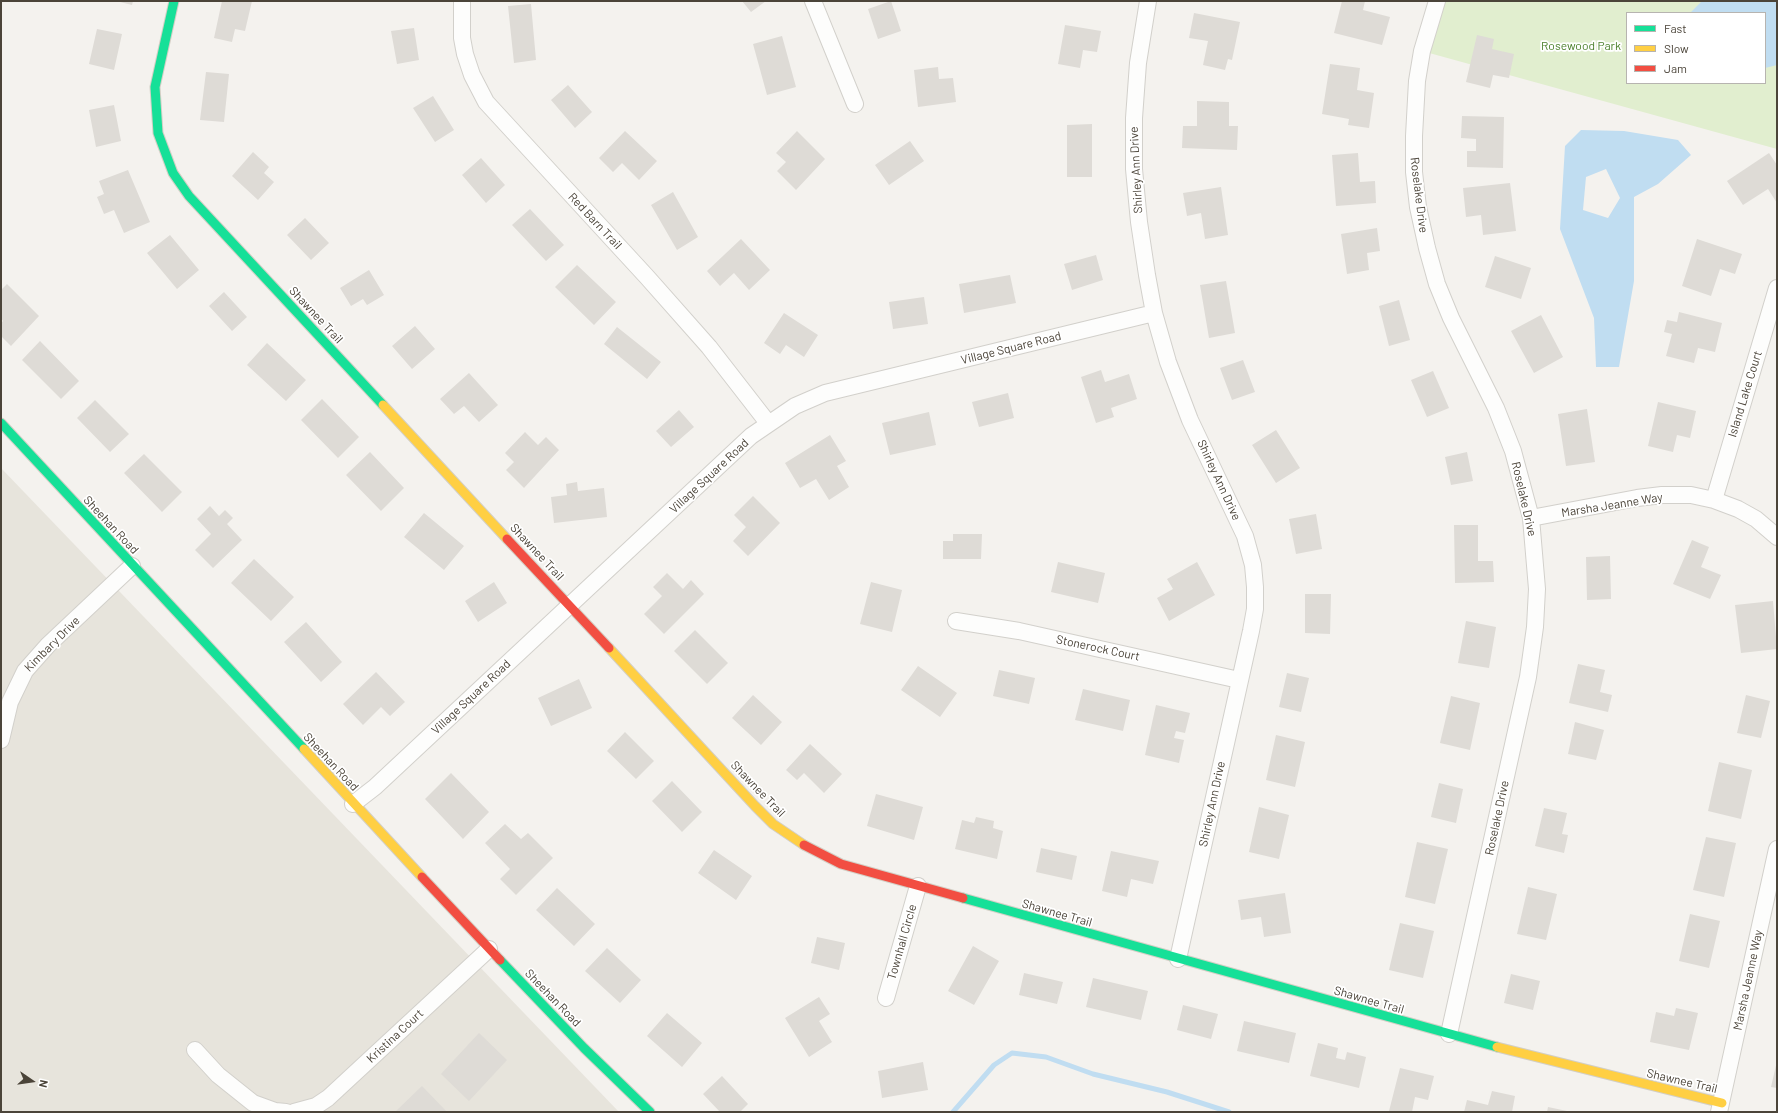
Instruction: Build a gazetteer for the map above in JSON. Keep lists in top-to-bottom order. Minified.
{"streets":{"street":["Shirley Ann Drive","Roselake Drive","Red Barn Trail","Shawnee Trail","Village Square Road","Island Lake Court","Marsha Jeanne Way","Sheehan Road","Kimbary Drive","Stonerock Court","Townhall Circle","Kristina Court"]},"crossings":[["Shirley Ann Drive","Shawnee Trail"],["Shirley Ann Drive","Village Square Road"],["Shirley Ann Drive","Stonerock Court"],["Roselake Drive","Shawnee Trail"],["Roselake Drive","Marsha Jeanne Way"],["Red Barn Trail","Village Square Road"],["Shawnee Trail","Village Square Road"],["Shawnee Trail","Marsha Jeanne Way"],["Shawnee Trail","Townhall Circle"],["Village Square Road","Sheehan Road"],["Island Lake Court","Marsha Jeanne Way"],["Sheehan Road","Kimbary Drive"],["Sheehan Road","Kristina Court"]],"parks":["Rosewood Park"],"legend":["Fast","Slow","Jam"],"north":"right"}
